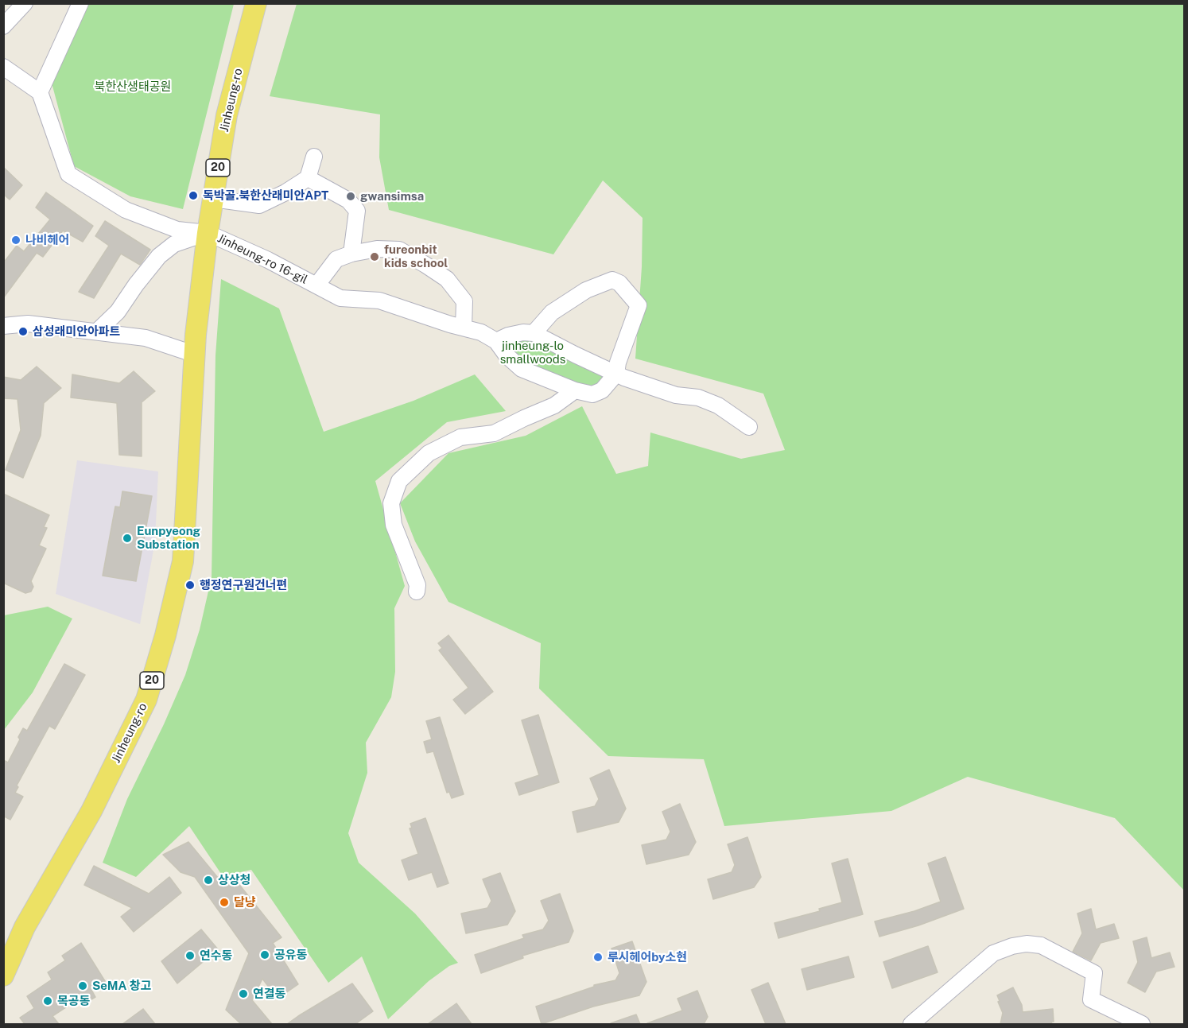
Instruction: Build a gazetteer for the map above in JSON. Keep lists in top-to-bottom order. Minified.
{"streets":{"main road":["Jinheung-ro","20"],"street":["Jinheung-ro 16-gil"]},"crossings":[["Jinheung-ro","Jinheung-ro 16-gil"]],"parks":["북한산생태공원","jinheung-lo smallwoods"],"places":["독박골.북한산래미안APT","gwansimsa","나비헤어","fureonbit kids school","삼성래미안아파트","Eunpyeong Substation","행정연구원건너편","상상청","달냥","공유동","연수동","루시헤어by소현","SeMA 창고","연결동","목공동"]}
